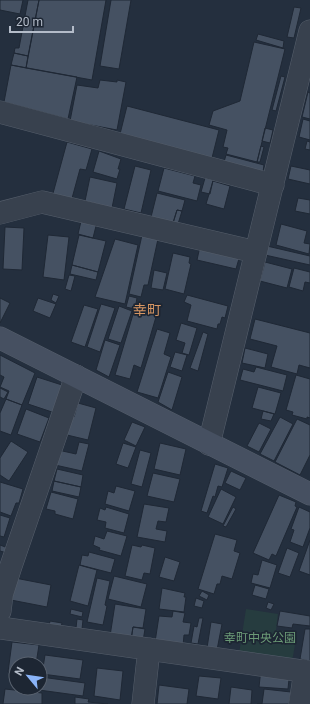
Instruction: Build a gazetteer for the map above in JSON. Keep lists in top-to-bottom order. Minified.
{"districts":["幸町"],"parks":["幸町中央公園"],"scale_bar":"20 m","north":"top left"}
